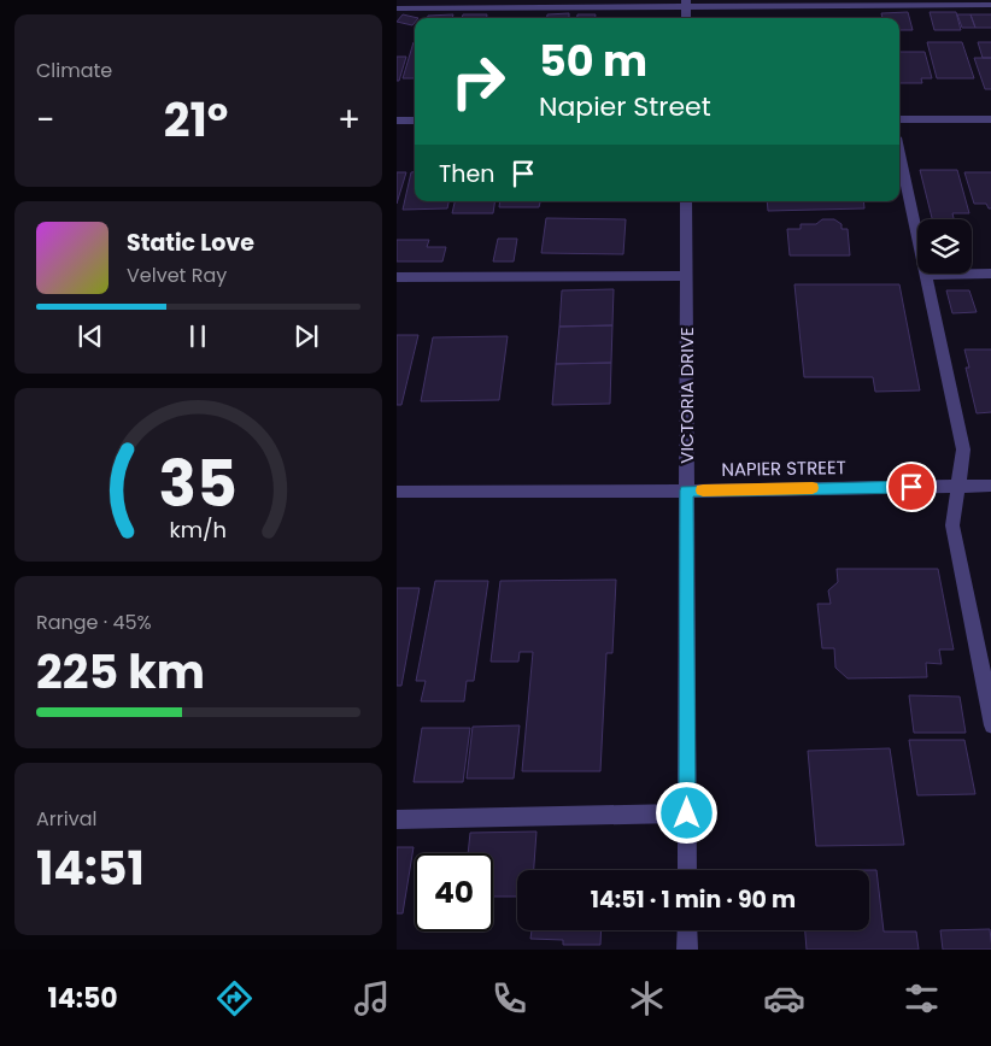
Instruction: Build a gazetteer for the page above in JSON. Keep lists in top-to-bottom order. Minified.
{"streets":{"street":["VICTORIA DRIVE","NAPIER STREET"]},"crossings":[["VICTORIA DRIVE","NAPIER STREET"]],"page":{"tile":["Climate",["Range · 45%","225 km"],["Arrival","14:51"]],"turn":["50 m","Napier Street"],"heat":["−","21°","+"],"then":"Then","song":["Static Love","Velvet Ray"],"limit":"40","trip":"14:51 · 1 min · 90 m","tabs":"14:50","gauge":["35","km/h"]}}
